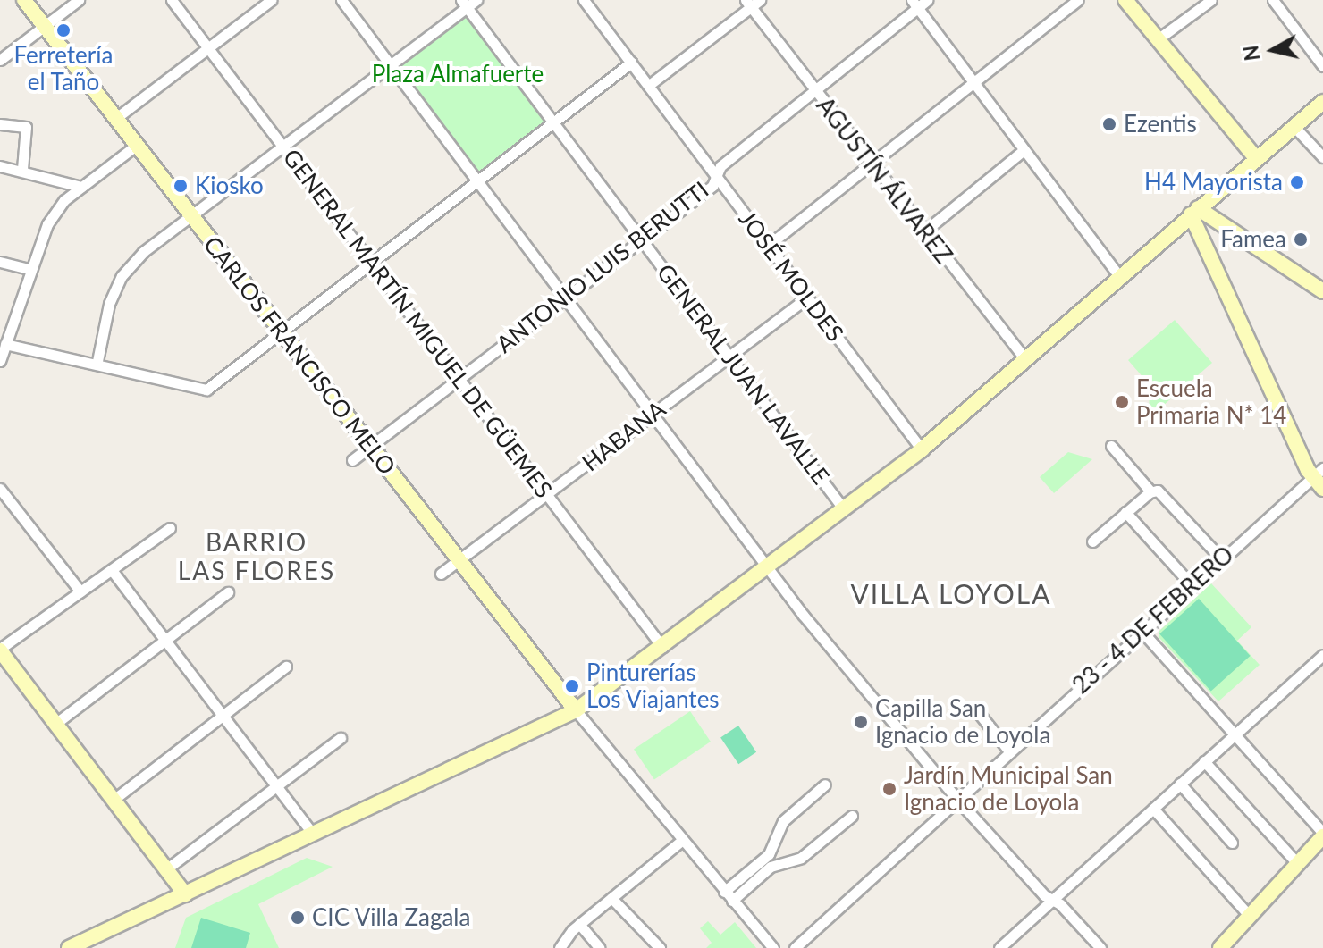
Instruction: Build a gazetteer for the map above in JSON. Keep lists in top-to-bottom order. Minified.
{"streets":{"street":["AGUSTÍN ÁLVAREZ","ANTONIO LUIS BERUTTI","JOSÉ MOLDES","GENERAL MARTÍN MIGUEL DE GÜEMES","CARLOS FRANCISCO MELO","GENERAL JUAN LAVALLE","HABANA","23 - 4 DE FEBRERO"]},"crossings":[["AGUSTÍN ÁLVAREZ","ANTONIO LUIS BERUTTI"],["ANTONIO LUIS BERUTTI","JOSÉ MOLDES"],["ANTONIO LUIS BERUTTI","GENERAL MARTÍN MIGUEL DE GÜEMES"],["ANTONIO LUIS BERUTTI","CARLOS FRANCISCO MELO"],["ANTONIO LUIS BERUTTI","GENERAL JUAN LAVALLE"],["JOSÉ MOLDES","HABANA"],["GENERAL MARTÍN MIGUEL DE GÜEMES","HABANA"],["CARLOS FRANCISCO MELO","HABANA"],["GENERAL JUAN LAVALLE","HABANA"]],"districts":["BARRIO LAS FLORES","VILLA LOYOLA"],"parks":["Plaza Almafuerte"],"places":["Ferretería el Taño","Ezentis","H4 Mayorista","Kiosko","Famea","Escuela Primaria N* 14","Pinturerías Los Viajantes","Capilla San Ignacio de Loyola","Jardín Municipal San Ignacio de Loyola","CIC Villa Zagala"],"north":"left"}
